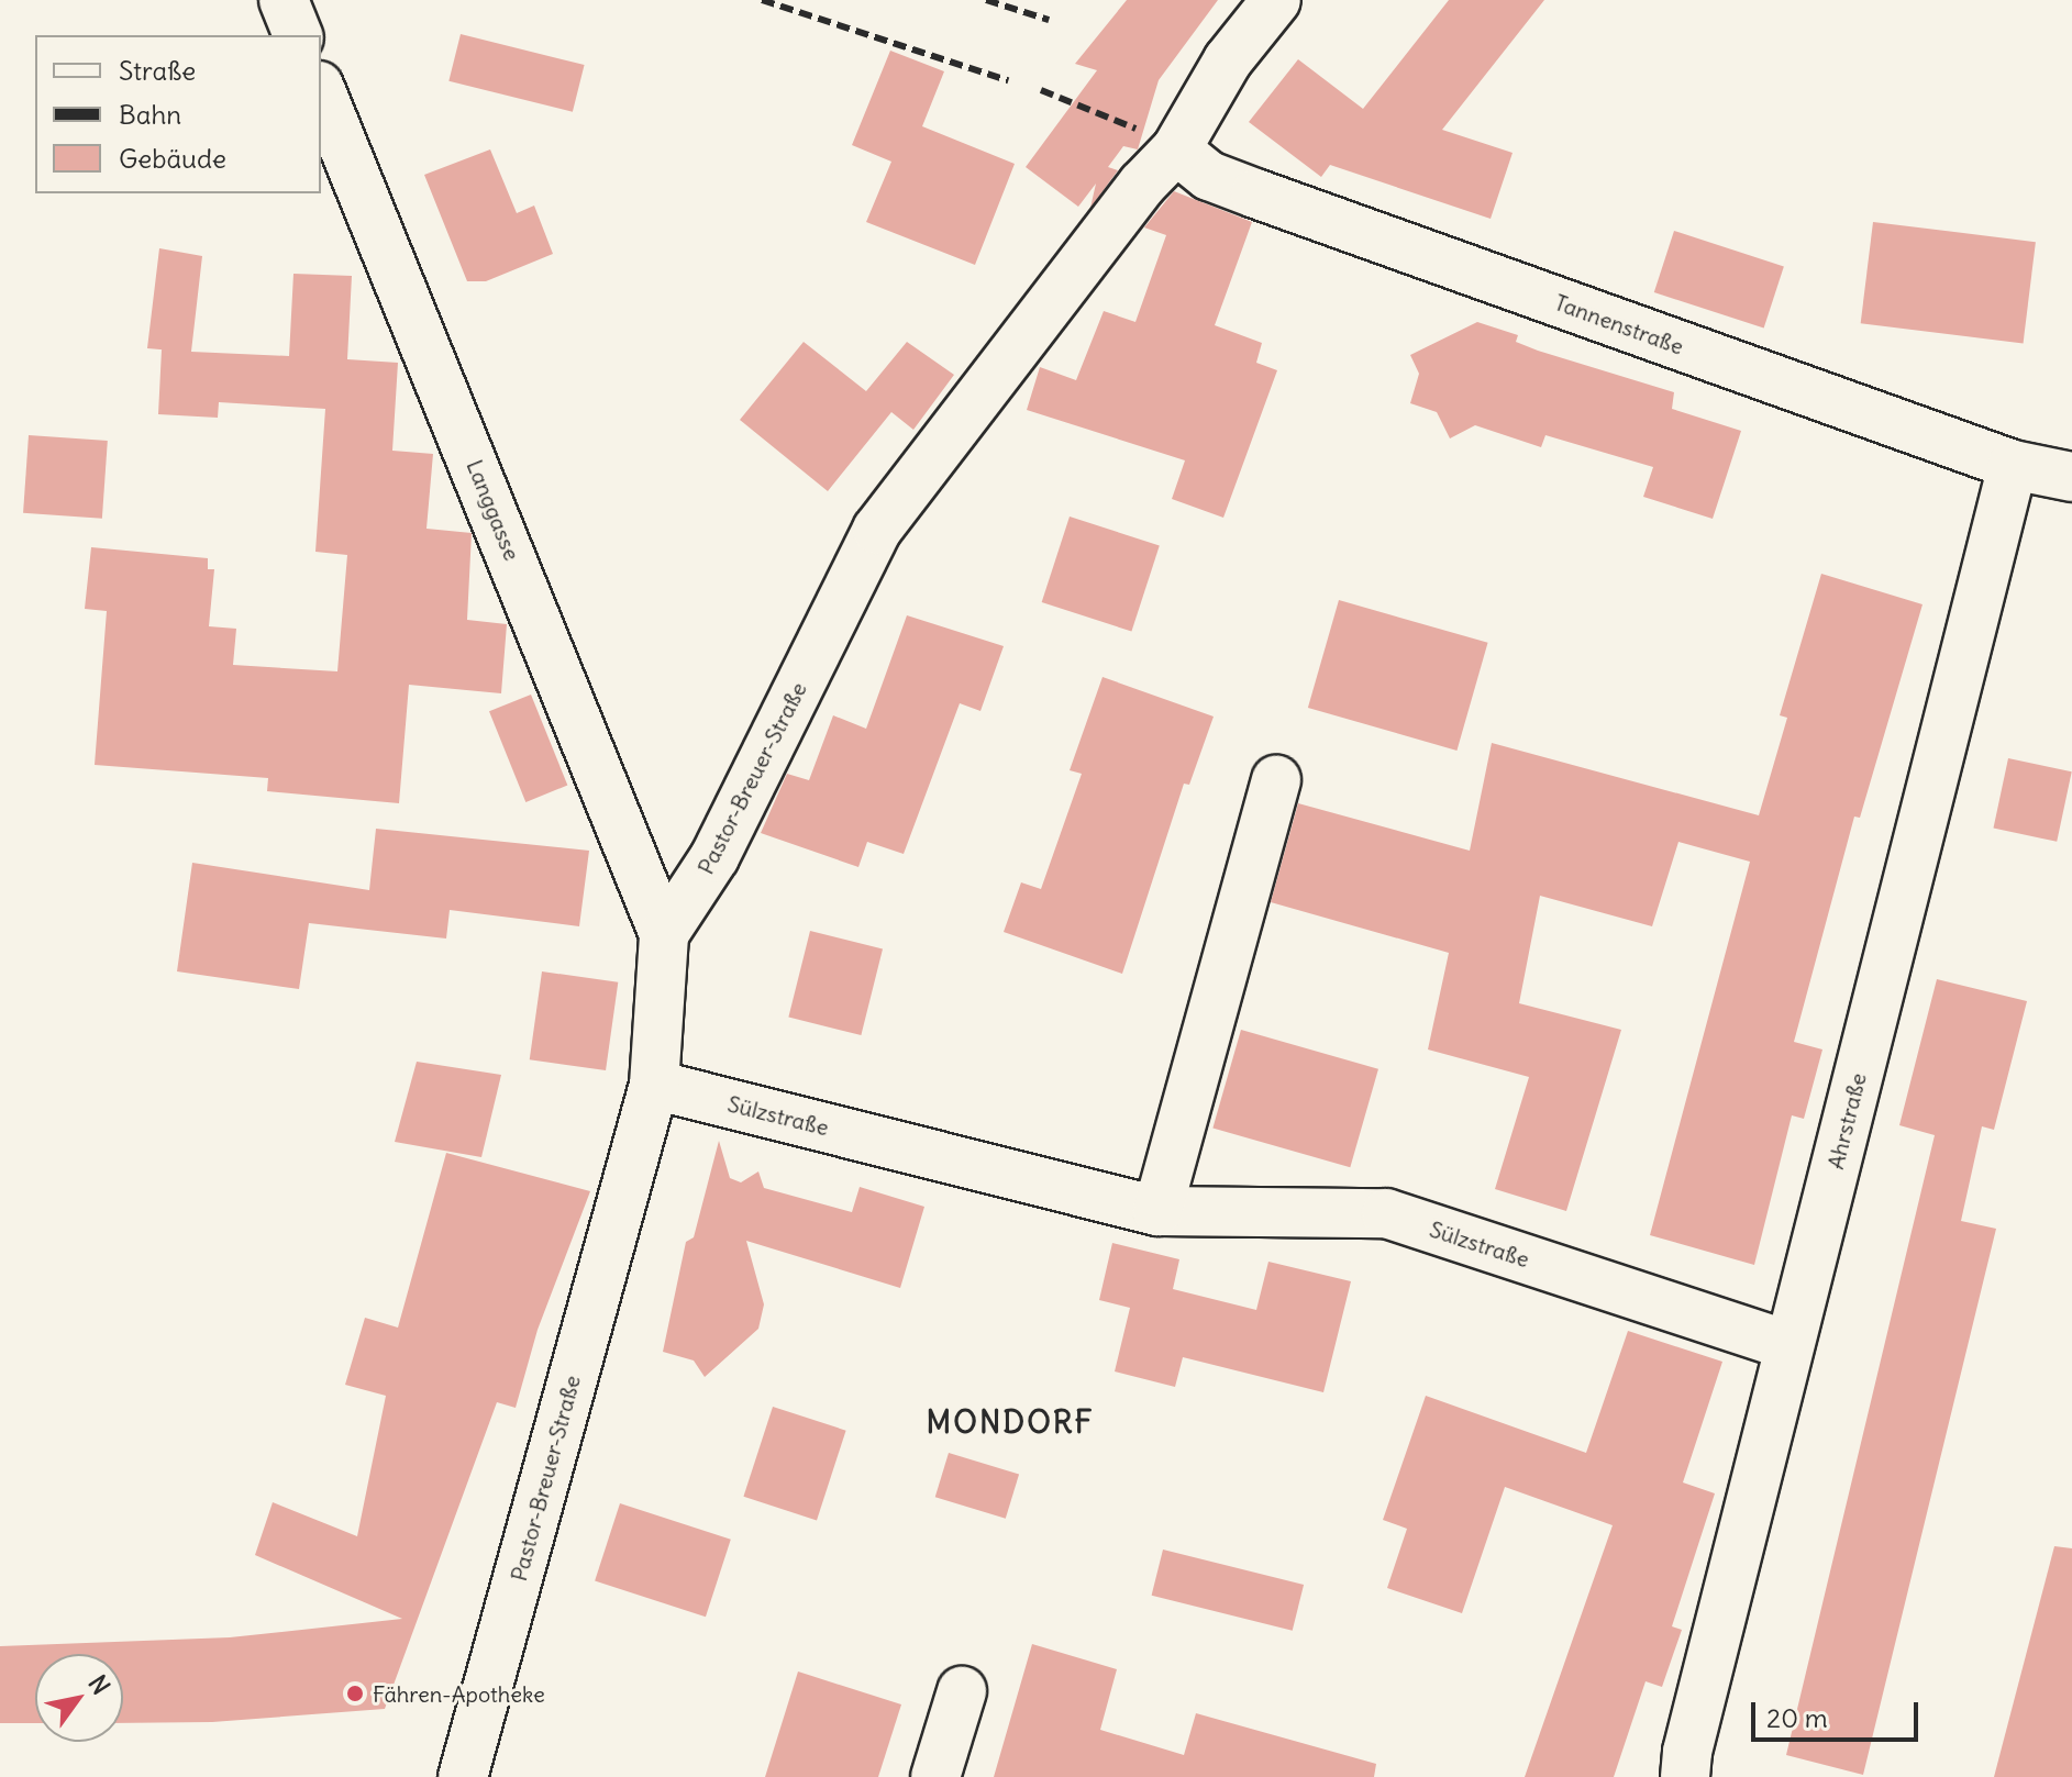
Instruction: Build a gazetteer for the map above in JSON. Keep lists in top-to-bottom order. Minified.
{"streets":{"street":["Tannenstraße","Langgasse","Pastor-Breuer-Straße","Sülzstraße","Ahrstraße"]},"crossings":[["Tannenstraße","Pastor-Breuer-Straße"],["Tannenstraße","Ahrstraße"],["Langgasse","Pastor-Breuer-Straße"],["Pastor-Breuer-Straße","Sülzstraße"],["Sülzstraße","Ahrstraße"]],"districts":["MONDORF"],"places":["Fähren-Apotheke"],"legend":["Straße","Bahn","Gebäude"],"scale_bar":"20 m","north":"top right"}
